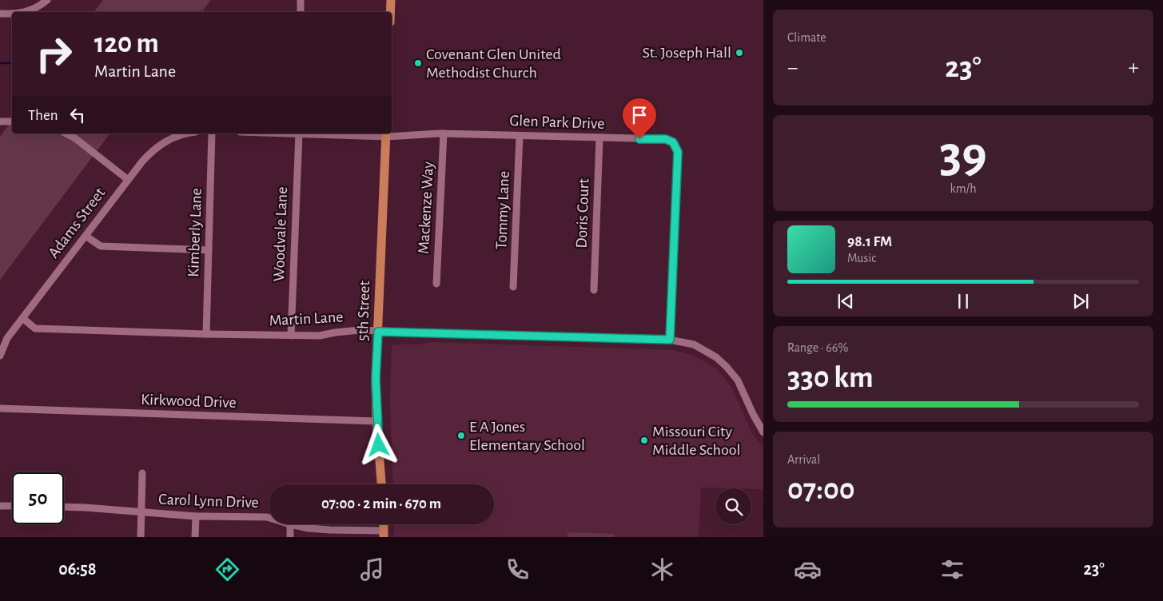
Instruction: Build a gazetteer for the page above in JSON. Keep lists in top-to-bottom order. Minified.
{"streets":{"main road":["5th Street"],"street":["Glen Park Drive","Mackenze Way","Tommy Lane","Doris Court","Adams Street","Kimberly Lane","Woodvale Lane","Martin Lane","Kirkwood Drive","Carol Lynn Drive"]},"crossings":[["Glen Park Drive","Mackenze Way"],["Glen Park Drive","Tommy Lane"],["Glen Park Drive","Doris Court"],["Glen Park Drive","5th Street"],["Glen Park Drive","Martin Lane"],["Adams Street","Martin Lane"],["Kimberly Lane","Martin Lane"],["Woodvale Lane","Martin Lane"],["5th Street","Martin Lane"],["5th Street","Kirkwood Drive"]],"places":["St. Joseph Hall","Covenant Glen United Methodist Church","E A Jones Elementary School","Missouri City Middle School"],"page":{"tile":["Climate",["39","km/h"],["Range · 66%","330 km"],["Arrival","07:00"]],"turn":["120 m","Martin Lane"],"heat":["−","23°","+"],"then":"Then","song":["98.1 FM","Music"],"limit":"50","trip":"07:00 · 2 min · 670 m","tabs":["06:58","23°"]}}
